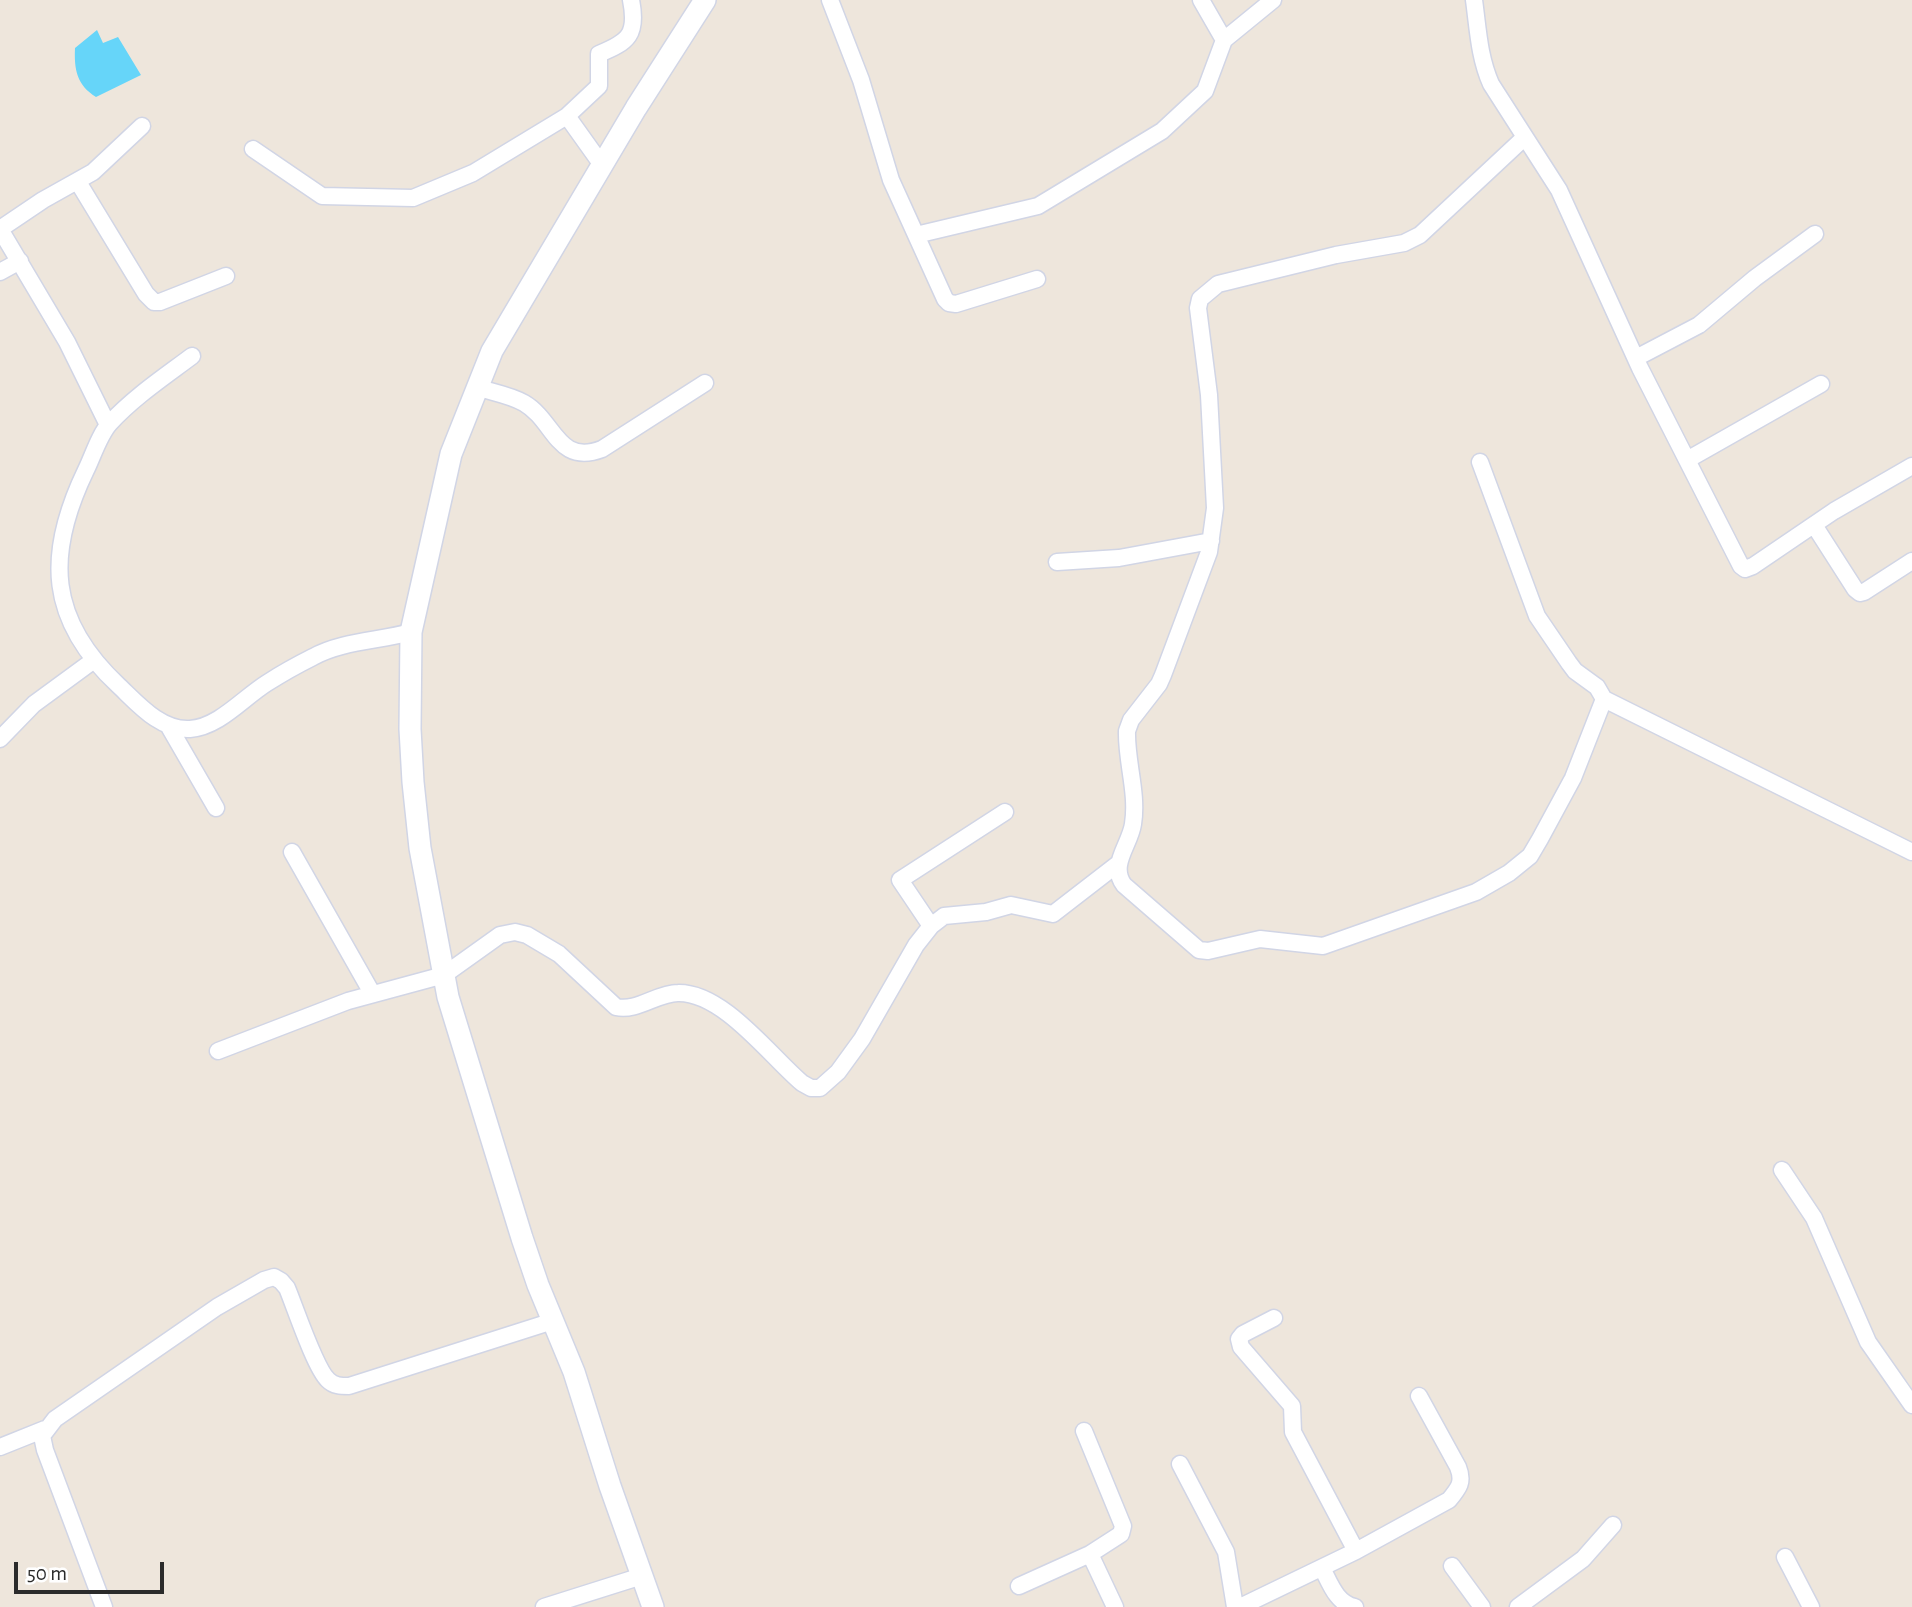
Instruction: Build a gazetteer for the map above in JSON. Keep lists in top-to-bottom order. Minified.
{"scale_bar":"50 m"}
